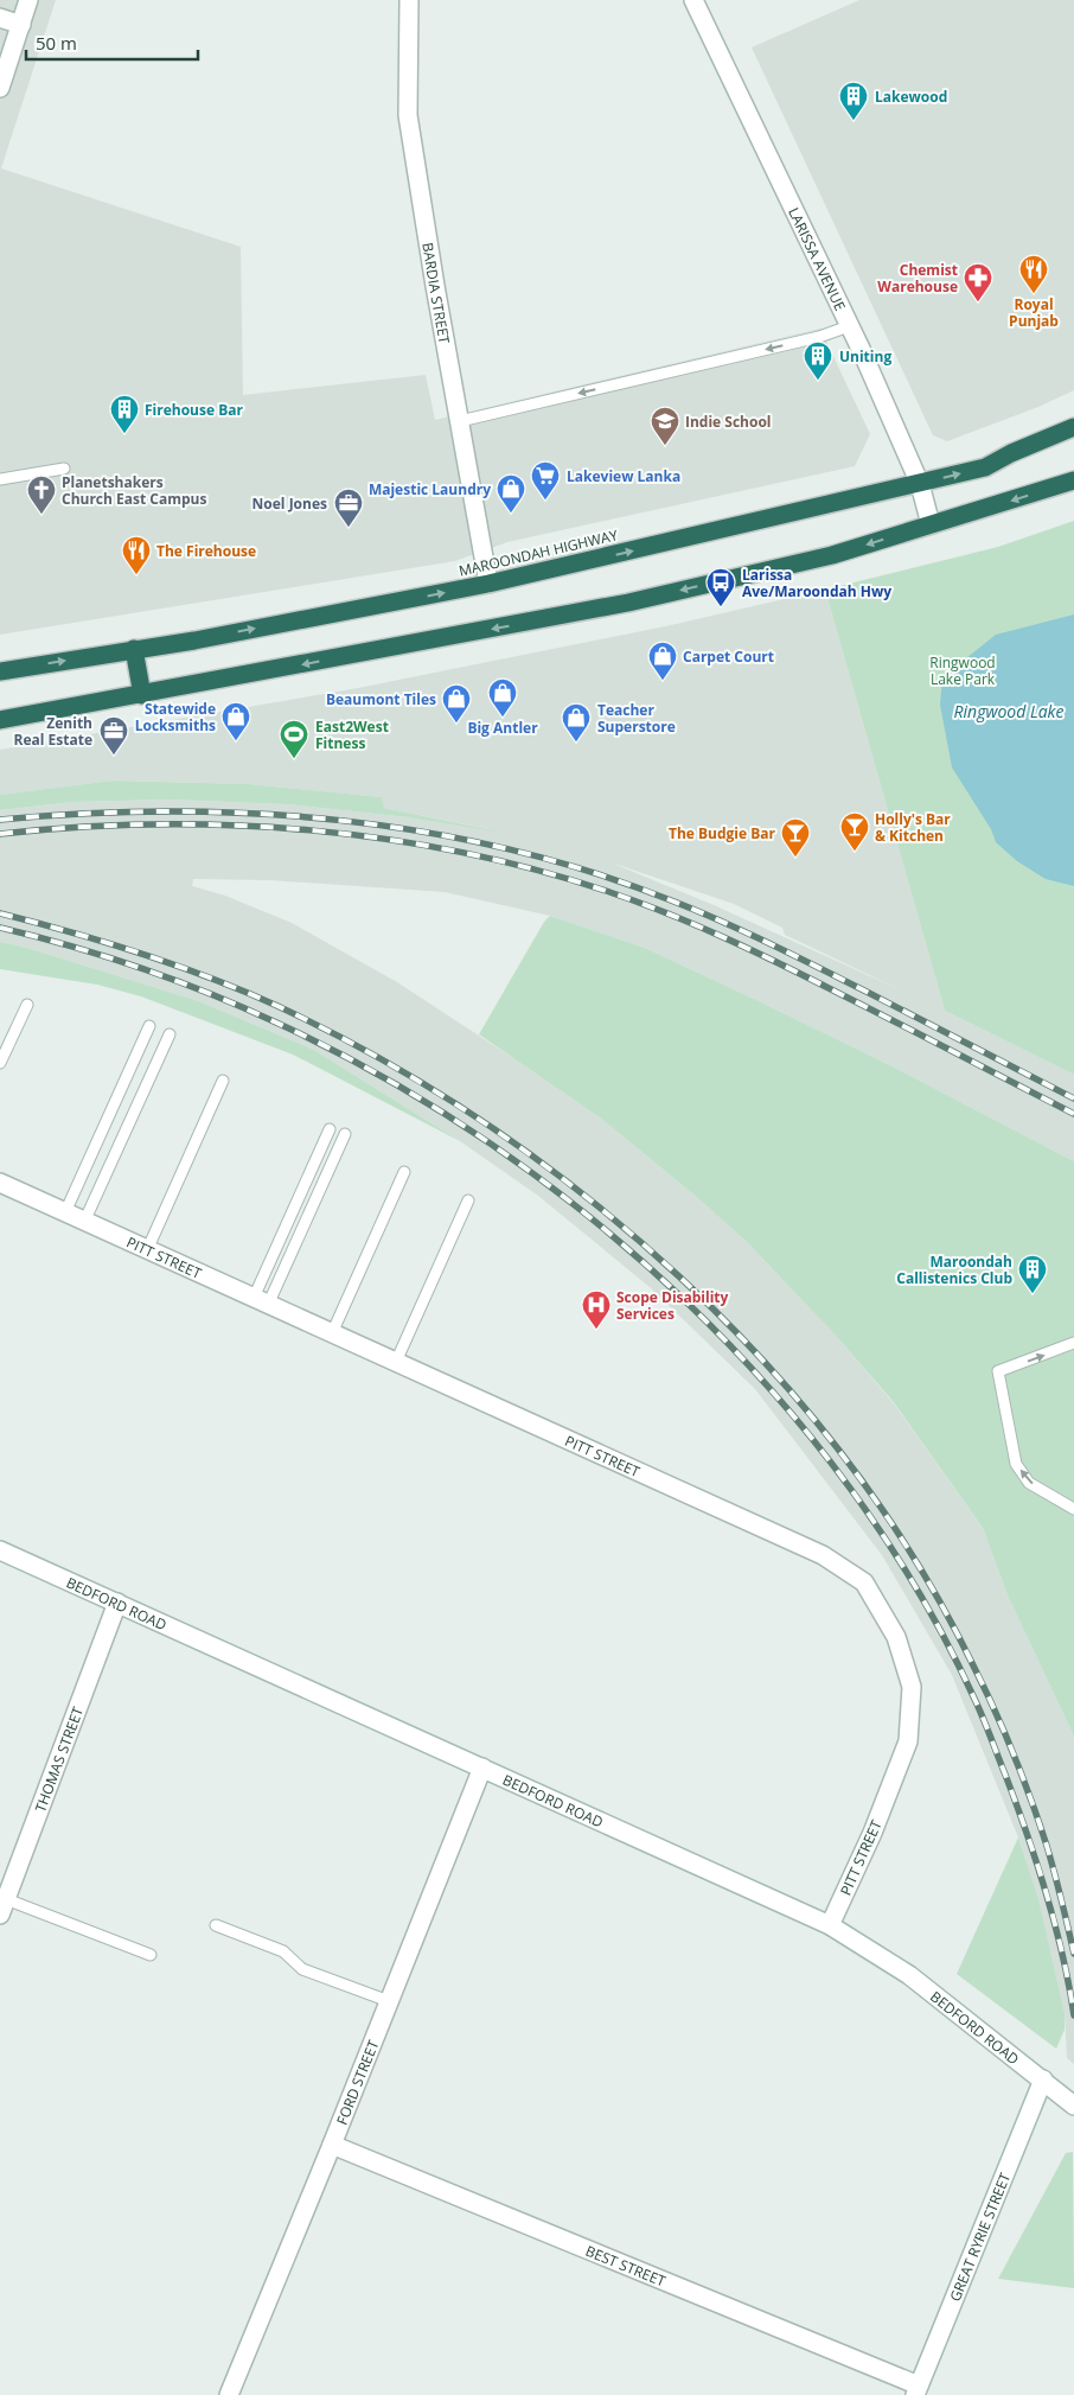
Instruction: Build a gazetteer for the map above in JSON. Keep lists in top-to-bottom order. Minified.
{"streets":{"highway":["MAROONDAH HIGHWAY"],"street":["LARISSA AVENUE","BARDIA STREET","PITT STREET","BEDFORD ROAD","THOMAS STREET","FORD STREET","GREAT RYRIE STREET","BEST STREET"]},"crossings":[["LARISSA AVENUE","MAROONDAH HIGHWAY"],["BARDIA STREET","MAROONDAH HIGHWAY"],["PITT STREET","BEDFORD ROAD"],["BEDFORD ROAD","THOMAS STREET"],["BEDFORD ROAD","FORD STREET"],["BEDFORD ROAD","GREAT RYRIE STREET"],["FORD STREET","BEST STREET"],["GREAT RYRIE STREET","BEST STREET"]],"water":["Ringwood Lake"],"parks":["Ringwood Lake Park"],"places":{"building":["Lakewood","Uniting","Firehouse Bar","Maroondah Callistenics Club"],"restaurant":["Royal Punjab","The Firehouse"],"pharmacy":["Chemist Warehouse"],"school or university":["Indie School"],"supermarket":["Lakeview Lanka"],"shop":["Majestic Laundry","Carpet Court","Big Antler","Beaumont Tiles","Statewide Locksmiths","Teacher Superstore"],"church":["Planetshakers Church East Campus"],"office":["Noel Jones","Zenith Real Estate"],"bus stop":["Larissa Ave/Maroondah Hwy"],"sports":["East2West Fitness"],"bar":["Holly's Bar & Kitchen","The Budgie Bar"],"hospital":["Scope Disability Services"]},"scale_bar":"50 m"}
